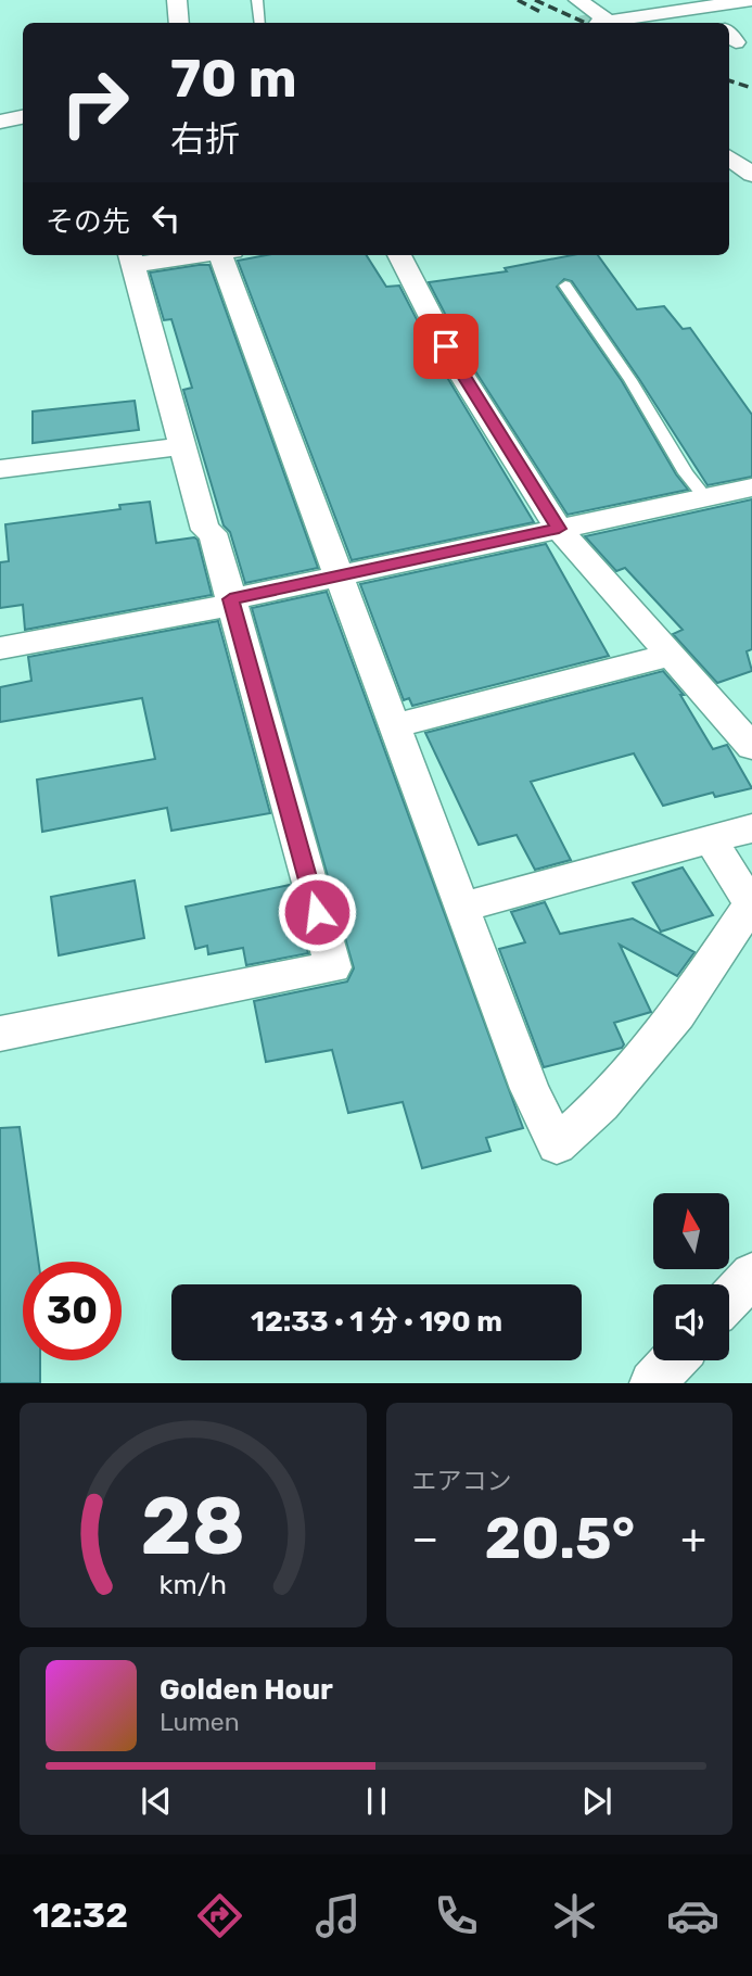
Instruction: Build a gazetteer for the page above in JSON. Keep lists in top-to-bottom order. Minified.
{"north":"top","page":{"turn":["70 m","右折"],"then":"その先","limit":"30","trip":"12:33 · 1 分 · 190 m","tile":"エアコン","heat":["−","20.5°","+"],"song":["Golden Hour","Lumen"],"tabs":"12:32","gauge":["28","km/h"]}}
